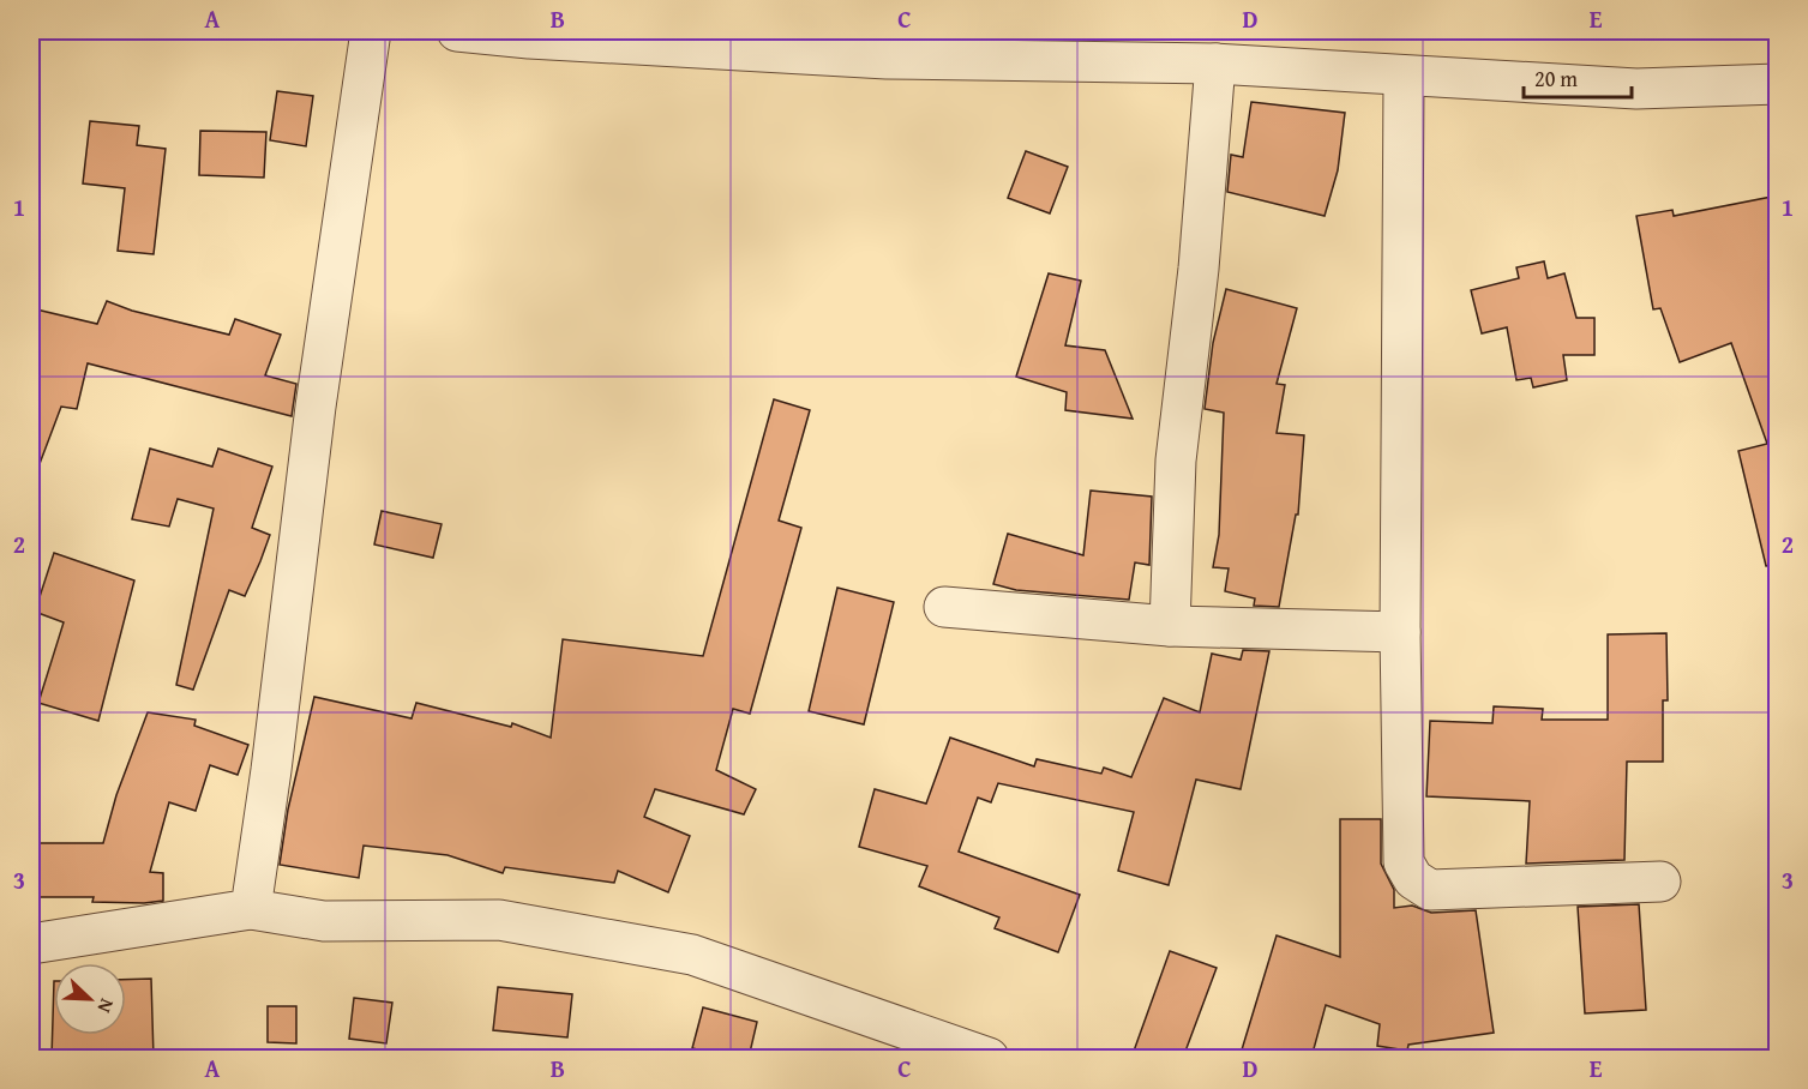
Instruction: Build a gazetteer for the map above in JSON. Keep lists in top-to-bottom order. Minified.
{"scale_bar":"20 m","north":"bottom right","grid":{"columns":["A","B","C","D","E"],"rows":["1","2","3"]}}
